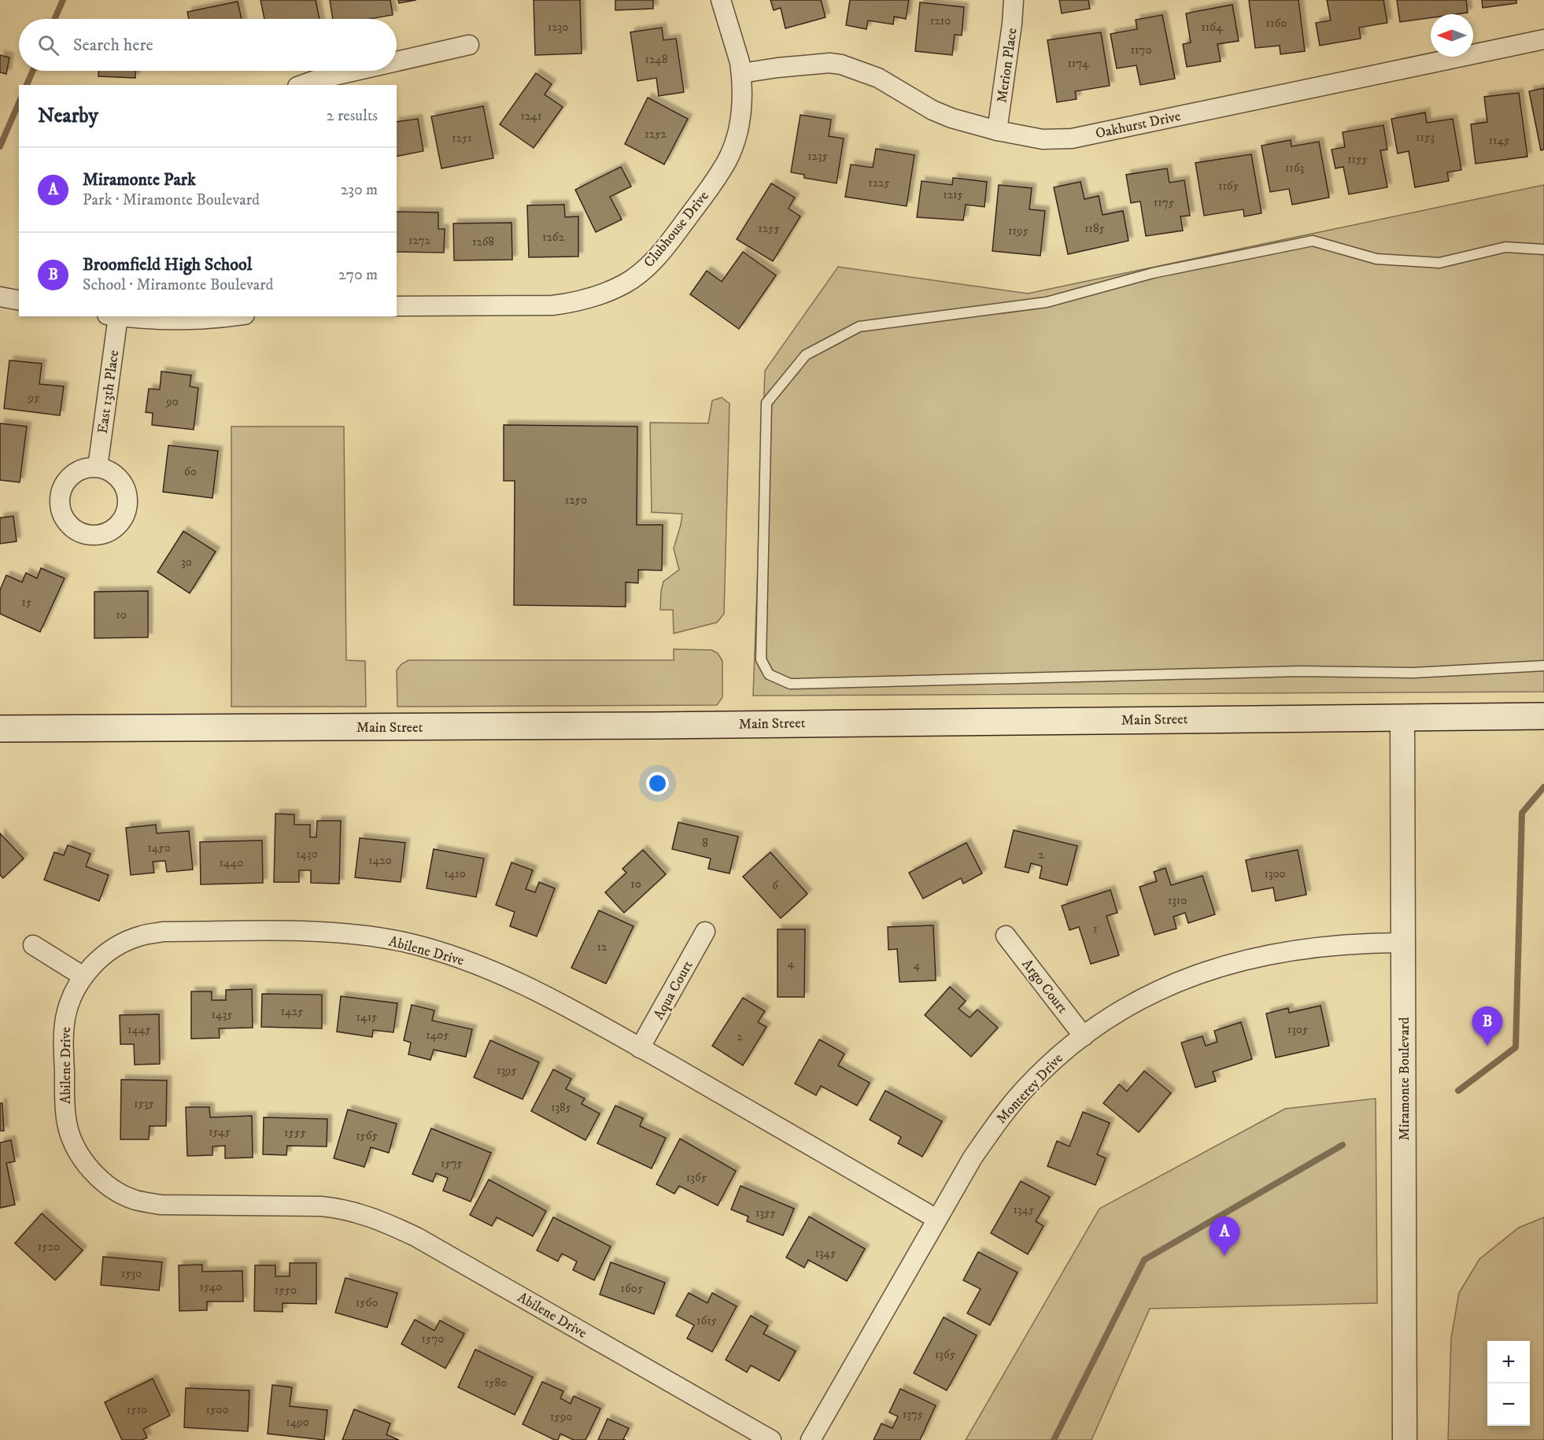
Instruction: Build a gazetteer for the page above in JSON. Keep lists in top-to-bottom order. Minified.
{"streets":{"main road":["Main Street"],"street":["Merion Place","Oakhurst Drive","Clubhouse Drive","East 13th Place","Abilene Drive","Argo Court","Aqua Court","Miramonte Boulevard","Monterey Drive"]},"crossings":[["Merion Place","Oakhurst Drive"],["Oakhurst Drive","Clubhouse Drive"],["Main Street","Miramonte Boulevard"],["Abilene Drive","Aqua Court"],["Abilene Drive","Monterey Drive"],["Argo Court","Monterey Drive"],["Miramonte Boulevard","Monterey Drive"]],"house_numbers":["1210","1160","1230","1164","1170","1248","1174","1241","1252","1153","1251","1145","1235","1155","1163","1225","1165","1215","1175","1255","1185","1195","1262","1272","1268","95","90","60","1250","30","15","10","8","1450","1430","2","1420","1440","1410","1300","10","6","1310","1","12","4","4","1425","1435","1415","1445","1305","1405","2","1395","1535","1385","1545","1555","1565","1575","1365","1345","1355","1520","1345","1530","1540","1605","1550","1560","1615","1570","1365","1580","1510","1500","1375","1590","1490"],"north":"left","page":{"search":"Search here","heading":["Nearby","2 results"],"list":[{"mark":"A","name":"Miramonte Park","note":"Park · Miramonte Boulevard","value":"230 m"},{"mark":"B","name":"Broomfield High School","note":"School · Miramonte Boulevard","value":"270 m"}],"pins":["B","A"],"map_buttons":["+","−"]}}
